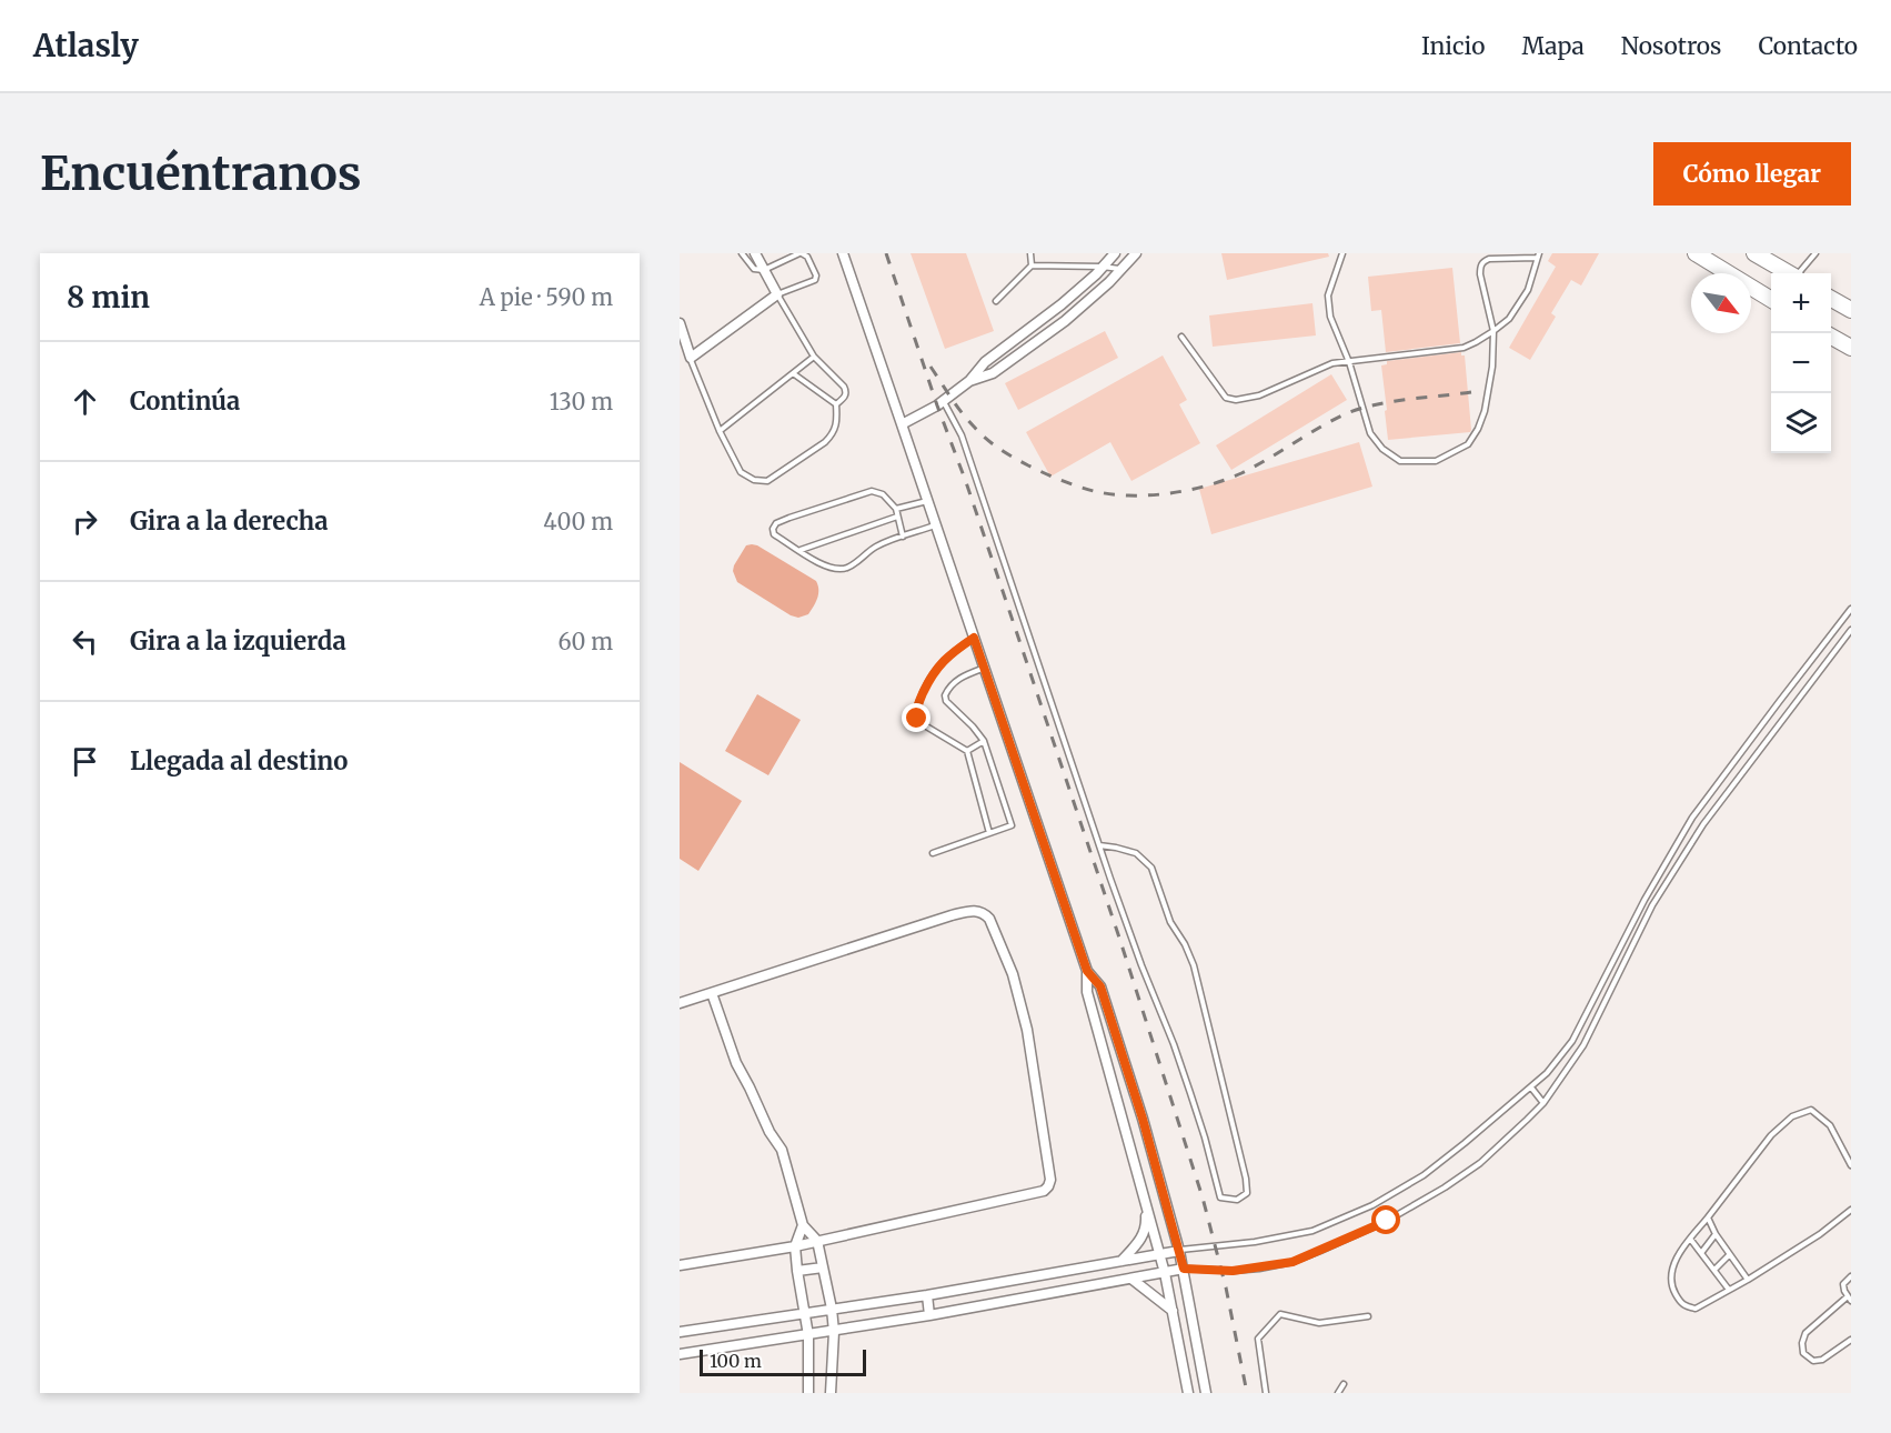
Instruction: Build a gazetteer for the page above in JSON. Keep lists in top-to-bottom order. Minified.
{"scale_bar":"100 m","north":"bottom right","page":{"header":"Atlasly","nav":["Inicio","Mapa","Nosotros","Contacto"],"buttons":"Cómo llegar","title":"Encuéntranos","heading":["8 min","A pie · 590 m"],"map_buttons":["+","−"],"list":[["Continúa","130 m"],["Gira a la derecha","400 m"],["Gira a la izquierda","60 m"],"Llegada al destino"],"scale":"100 m"}}
